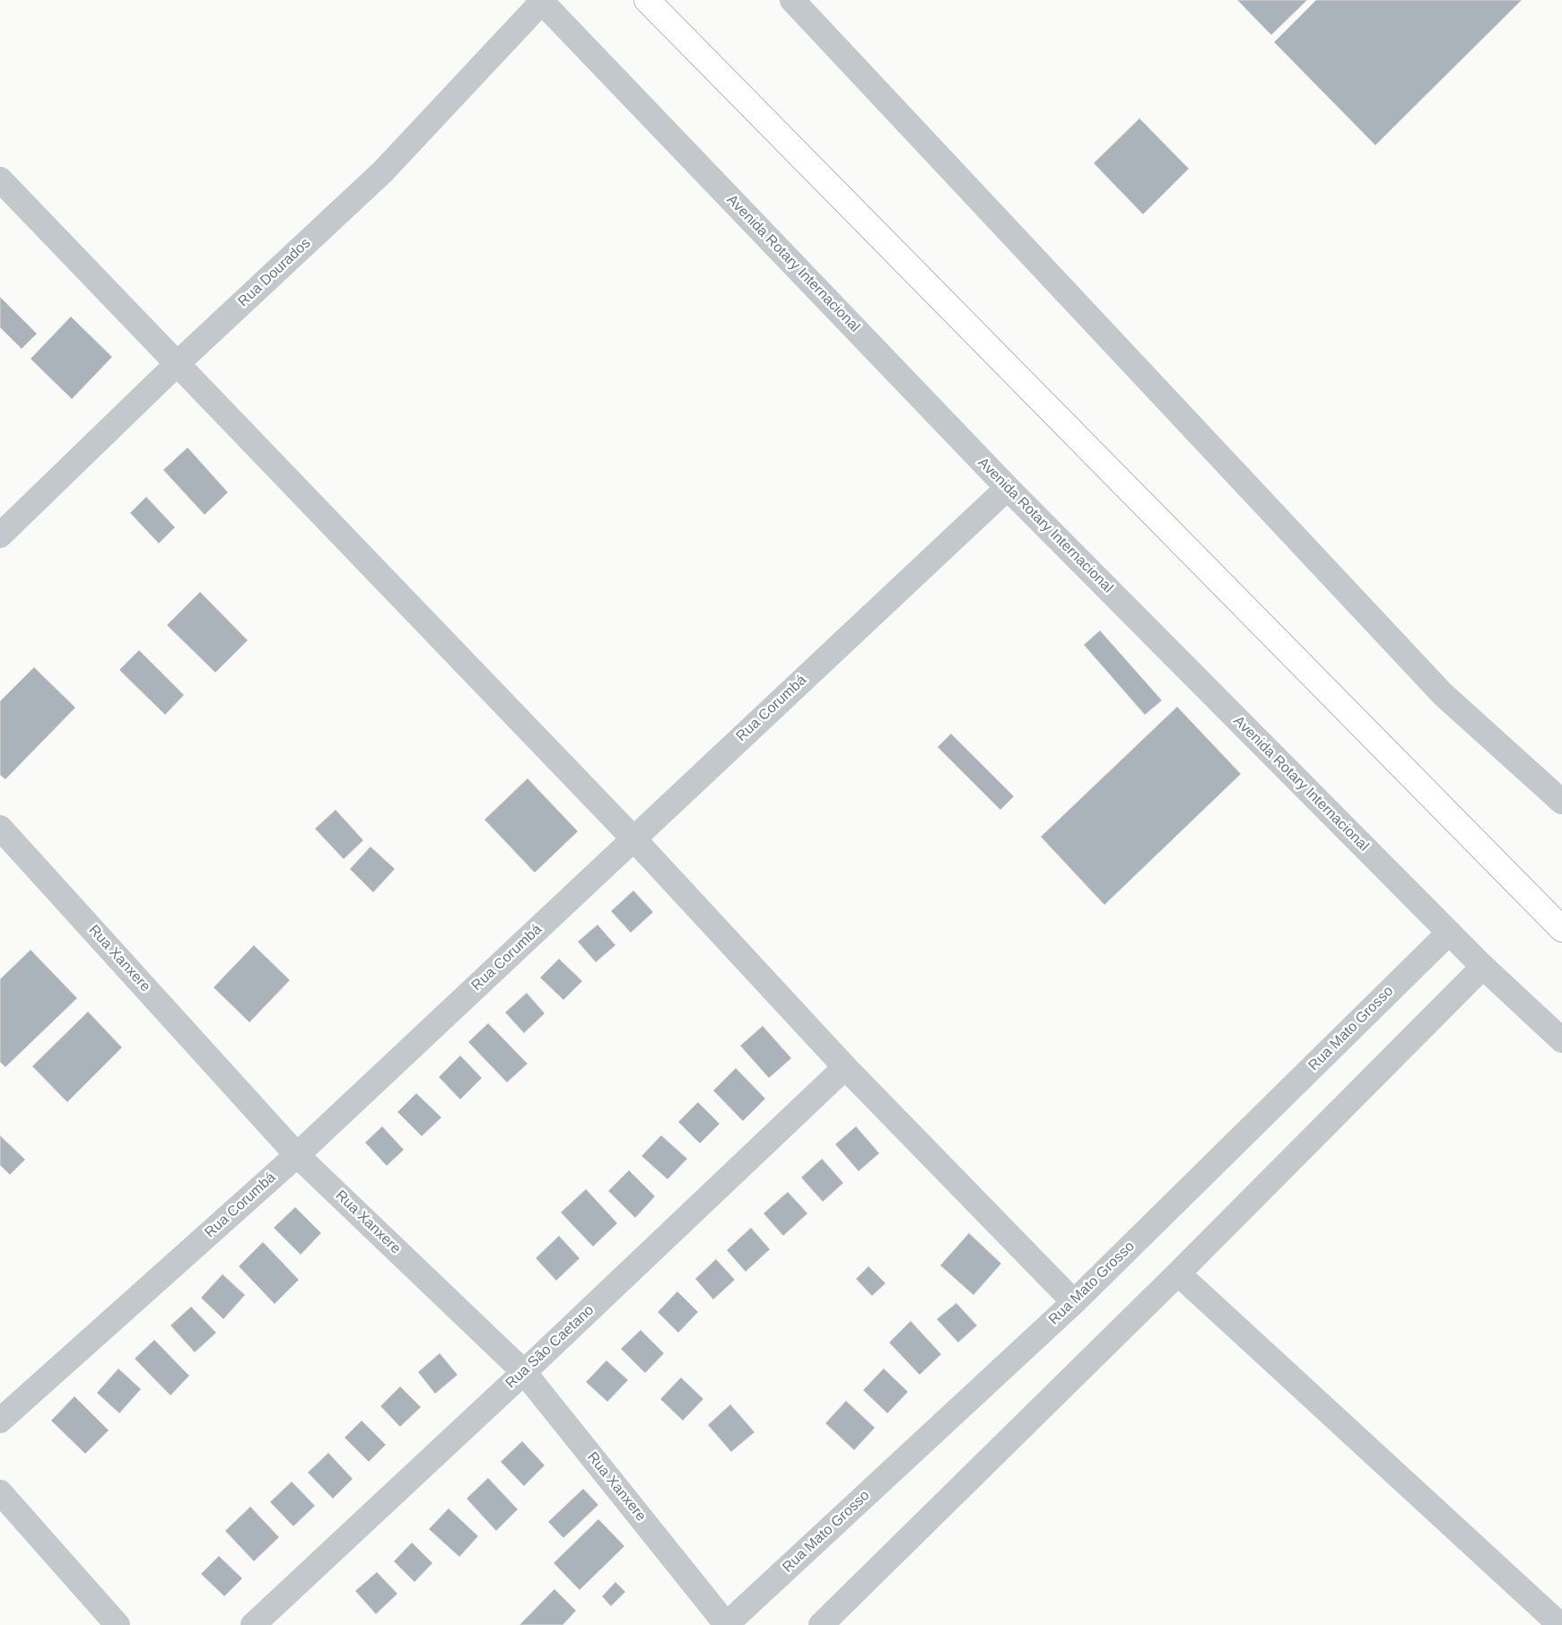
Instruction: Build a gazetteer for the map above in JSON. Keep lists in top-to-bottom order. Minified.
{"streets":{"street":["Avenida Rotary Internacional","Rua Dourados","Rua Corumbá","Rua Xanxere","Rua Mato Grosso","Rua São Caetano"]},"crossings":[["Avenida Rotary Internacional","Rua Dourados"],["Avenida Rotary Internacional","Rua Corumbá"],["Avenida Rotary Internacional","Rua Mato Grosso"],["Rua Corumbá","Rua Xanxere"],["Rua Xanxere","Rua Mato Grosso"],["Rua Xanxere","Rua São Caetano"]]}
